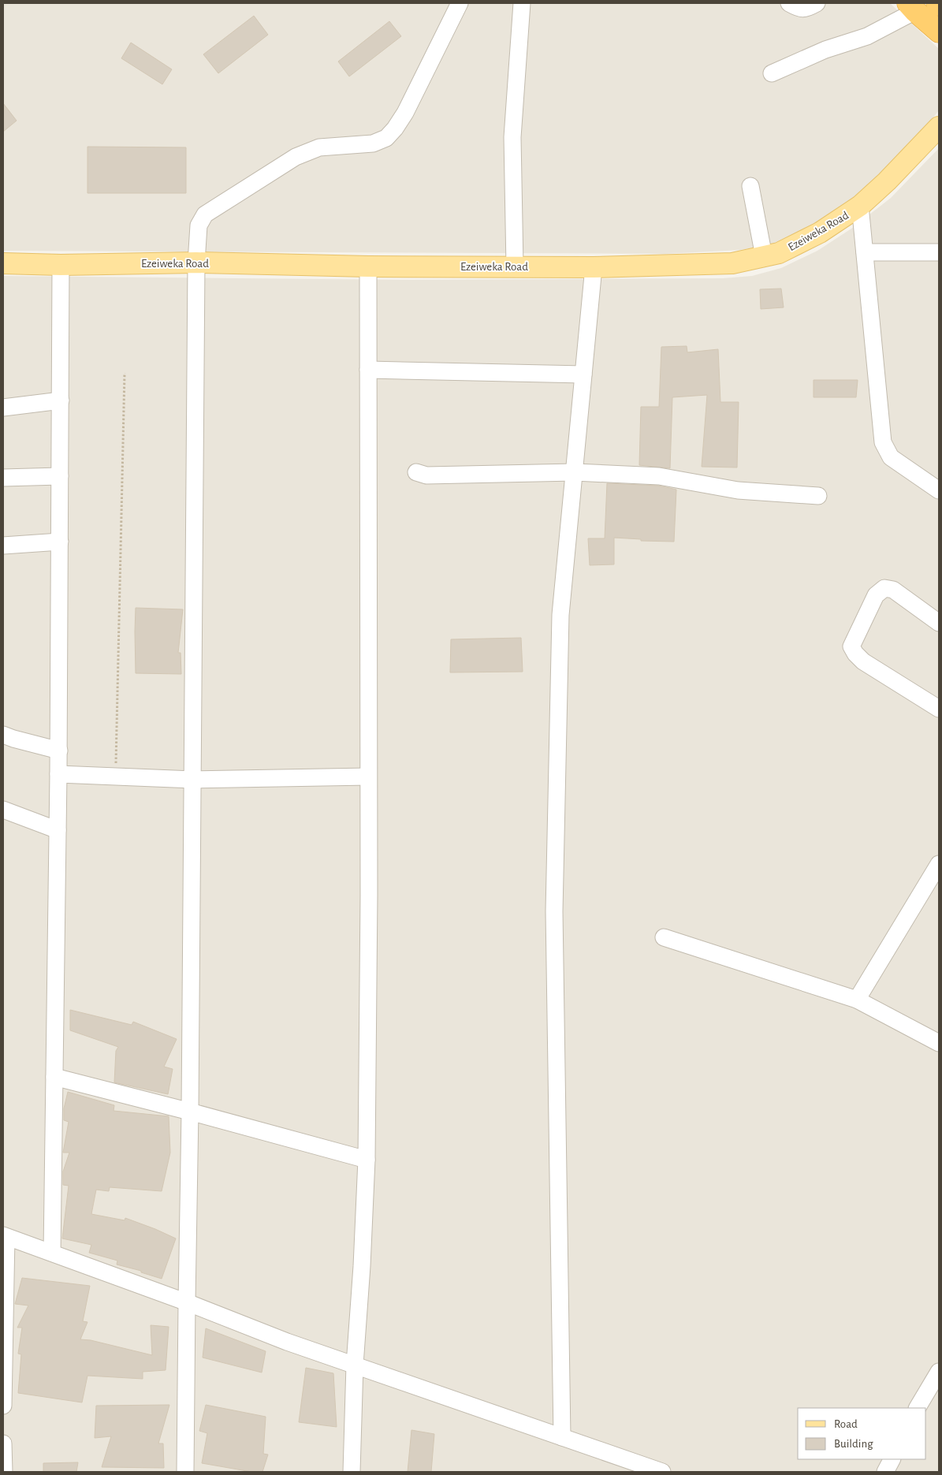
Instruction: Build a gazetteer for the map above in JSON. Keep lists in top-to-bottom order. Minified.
{"streets":{"main road":["Ezeiweka Road"]},"legend":["Road","Building"]}
